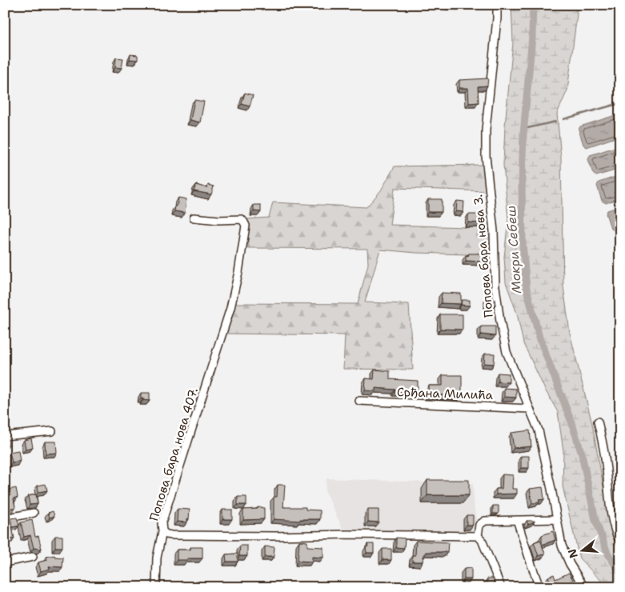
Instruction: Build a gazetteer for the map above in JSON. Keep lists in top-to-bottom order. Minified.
{"streets":{"street":["Попова бара нова 3.","Срђана Милића","Попова бара нова 407."]},"crossings":[["Попова бара нова 3.","Срђана Милића"]],"water":["Мокри Себеш"],"north":"left"}
